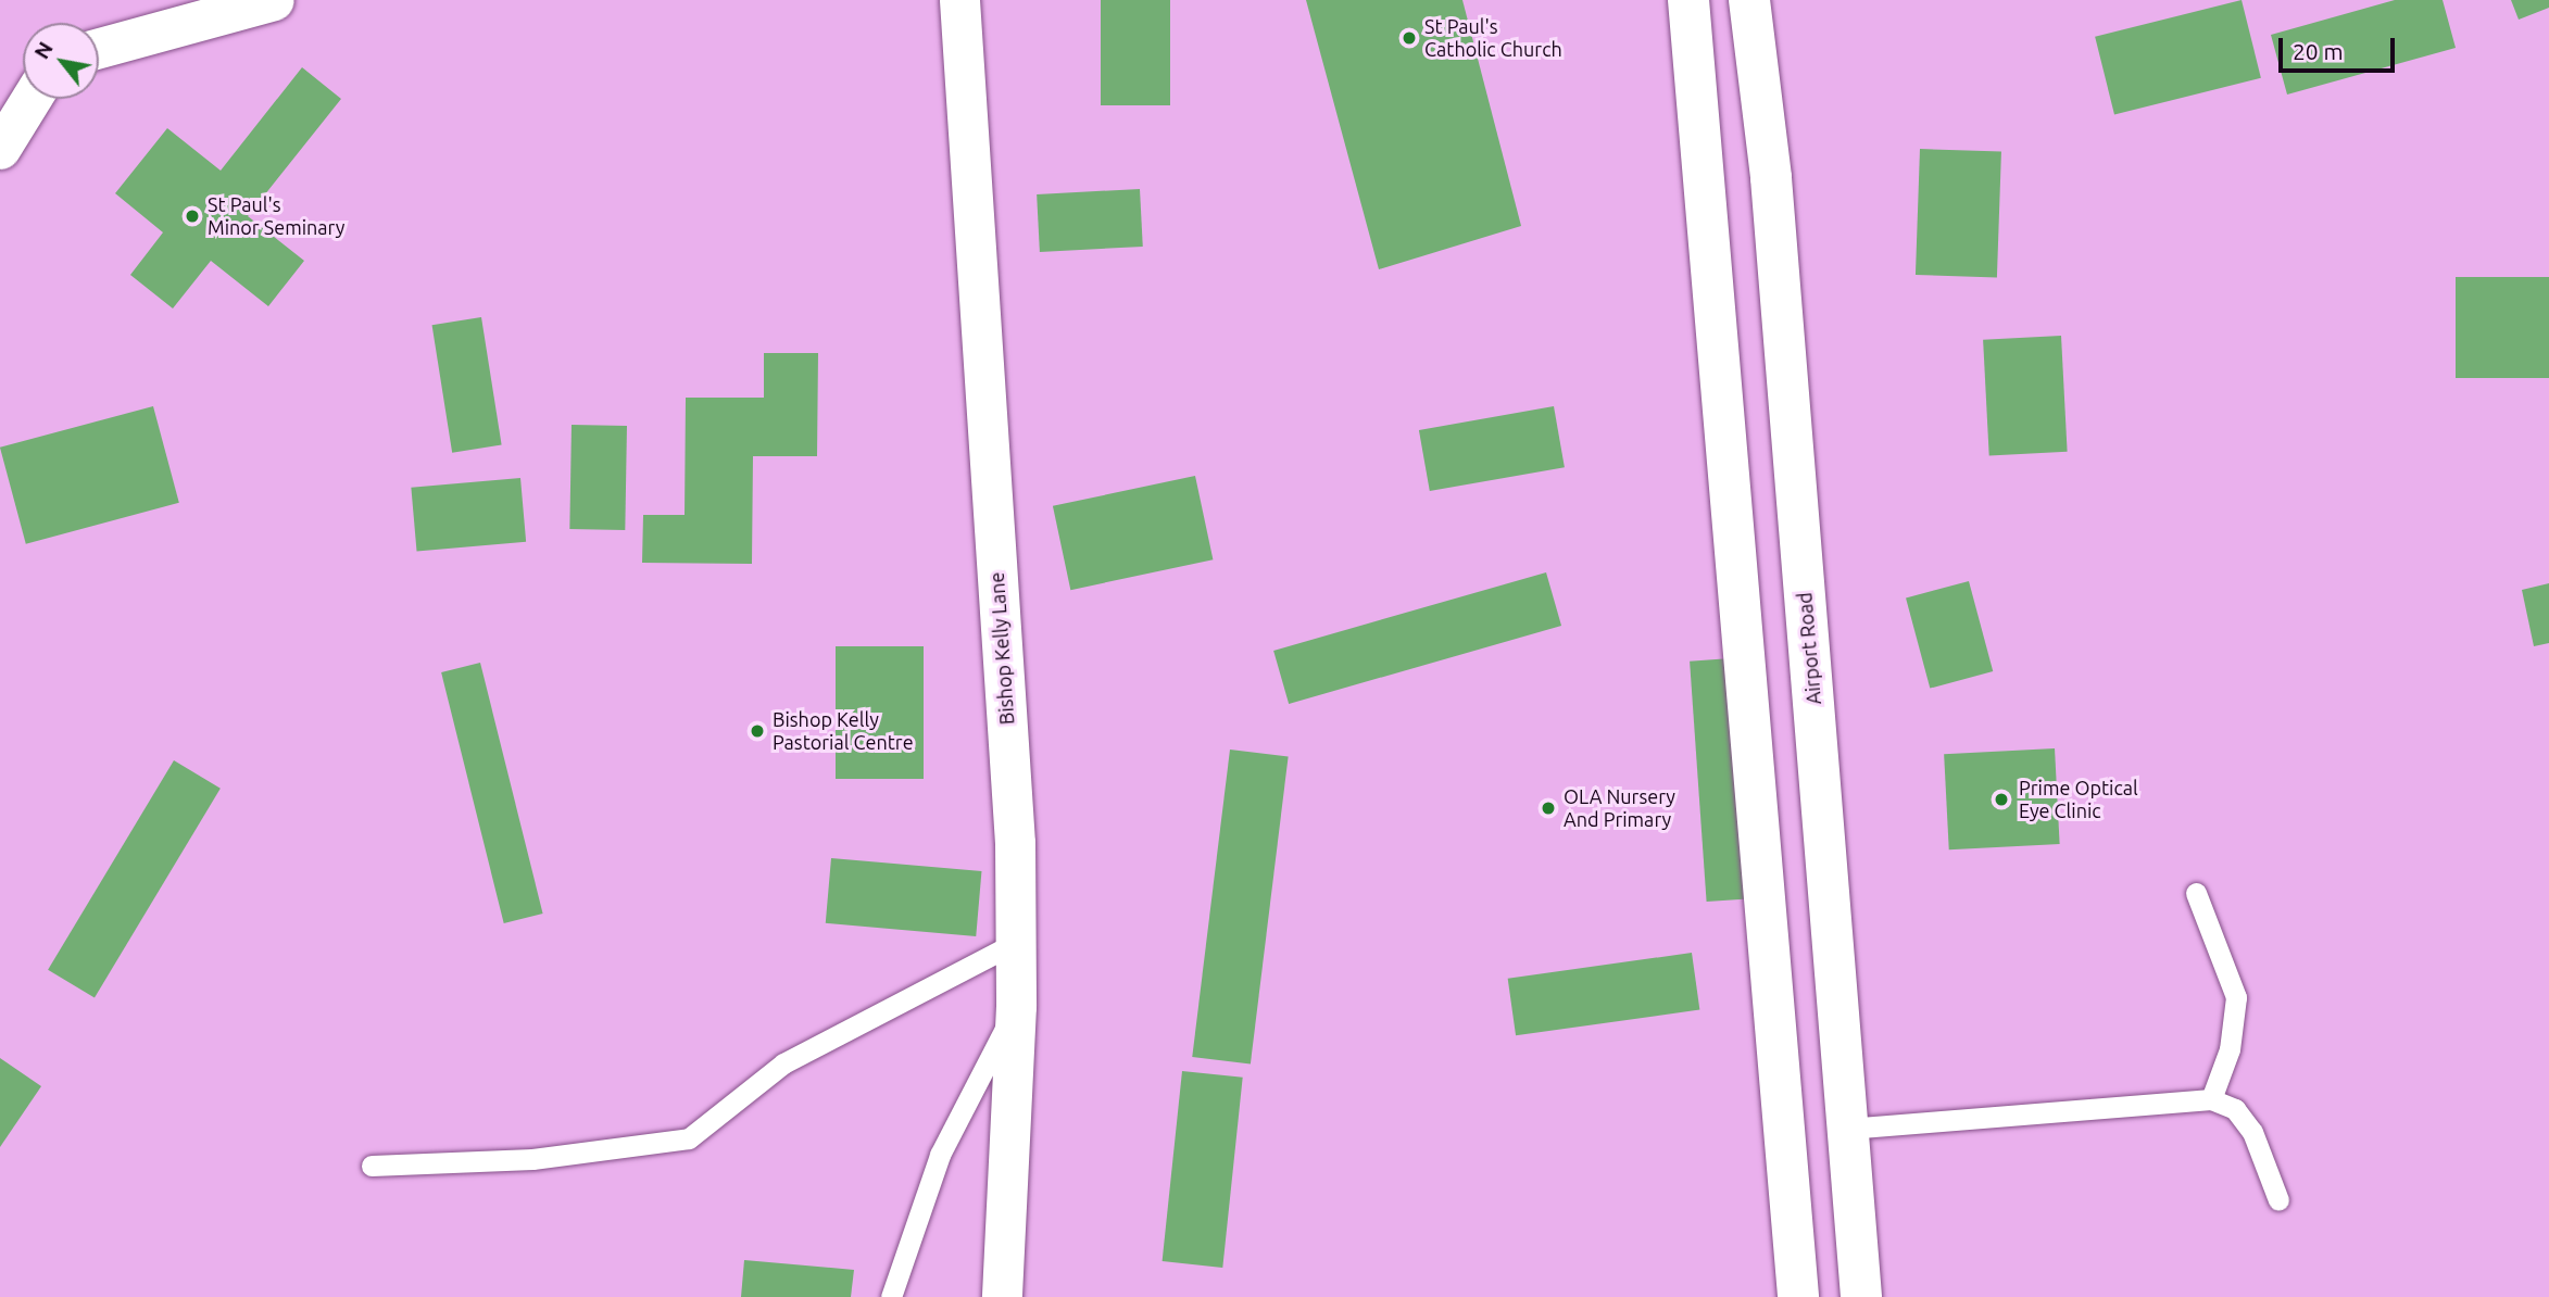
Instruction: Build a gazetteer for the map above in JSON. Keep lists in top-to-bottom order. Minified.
{"streets":{"main road":["Airport Road"],"street":["Bishop Kelly Lane"]},"places":["St Paul's Catholic Church","St Paul's Minor Seminary","Bishop Kelly Pastorial Centre","Prime Optical Eye Clinic","OLA Nursery And Primary"],"scale_bar":"20 m","north":"top left"}
